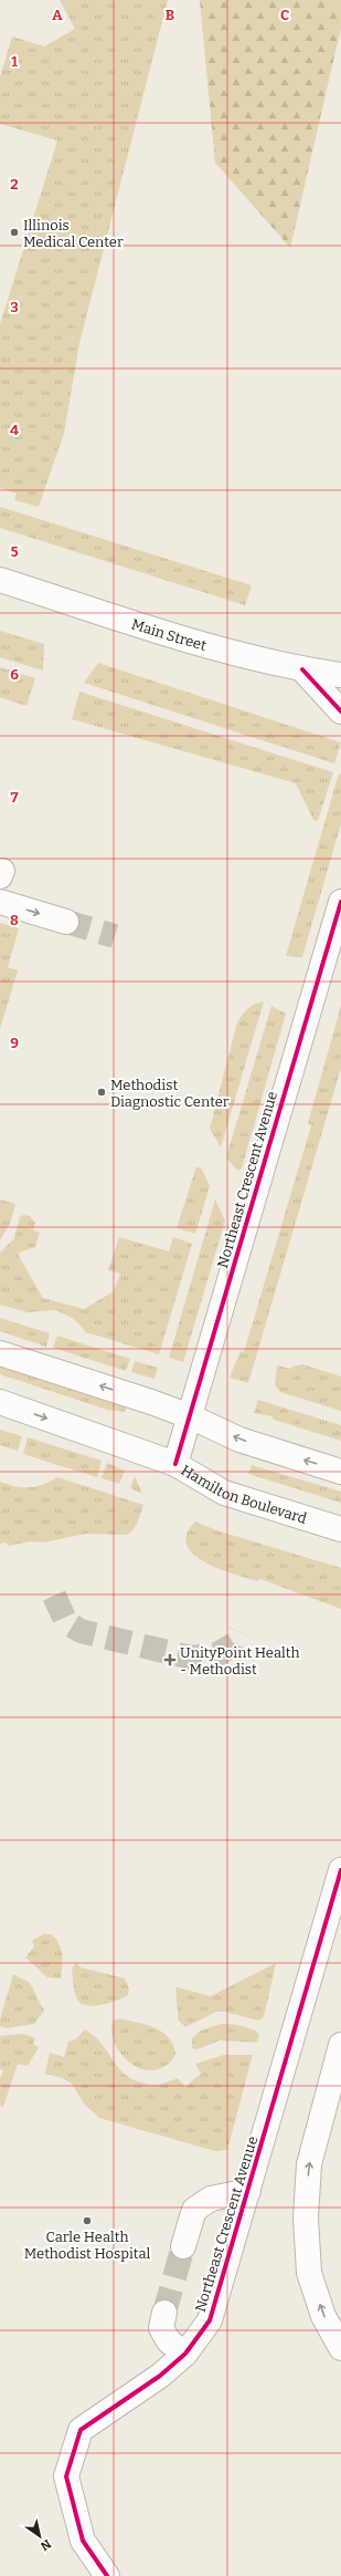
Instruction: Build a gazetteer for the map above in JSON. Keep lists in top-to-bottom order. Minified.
{"streets":{"street":["Main Street","Northeast Crescent Avenue","Hamilton Boulevard"]},"crossings":[["Northeast Crescent Avenue","Hamilton Boulevard"]],"places":{"other":["Illinois Medical Center","Methodist Diagnostic Center","Carle Health Methodist Hospital"],"health":["UnityPoint Health - Methodist"]},"north":"bottom right","grid":{"columns":["A","B","C"],"rows":["1","2","3","4","5","6","7","8","9"]}}
